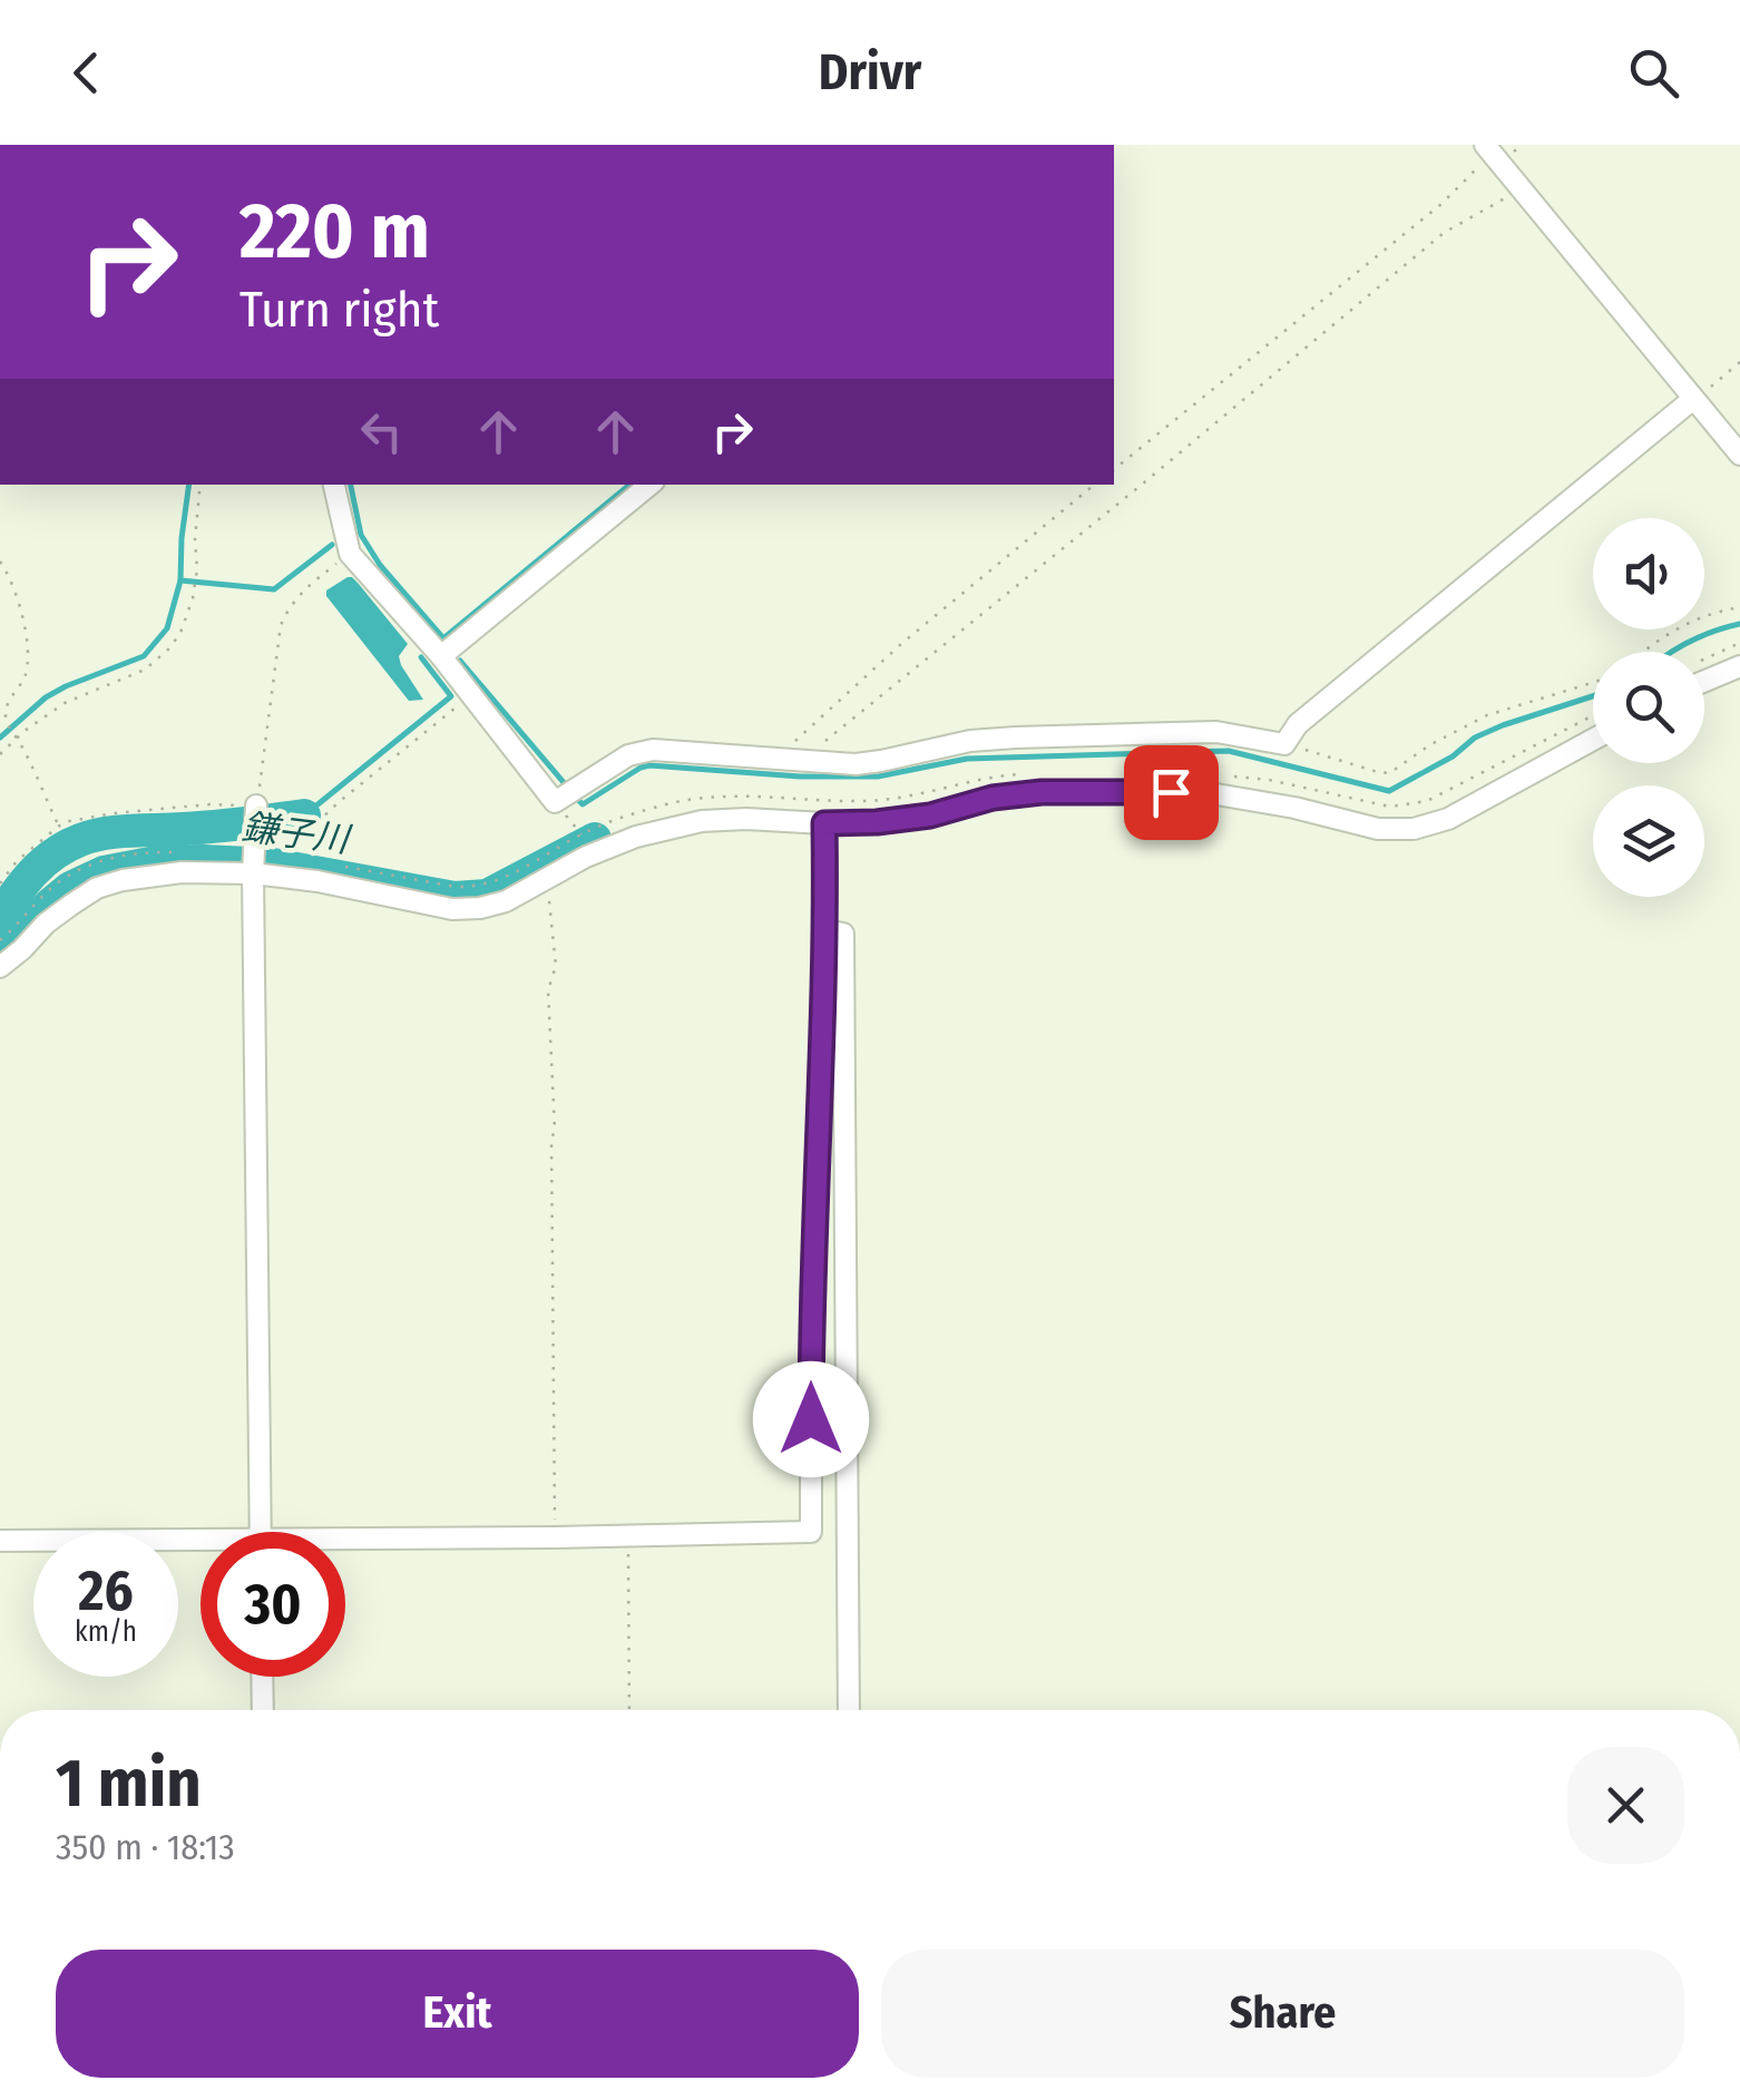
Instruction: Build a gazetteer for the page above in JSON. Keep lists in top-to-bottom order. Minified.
{"water":["鎌子川"],"page":{"header":"Drivr","turn":["220 m","Turn right"],"speed":"26 km/h","limit":"30","heading":["1 min","350 m · 18:13"],"buttons":["Exit","Share"]}}
